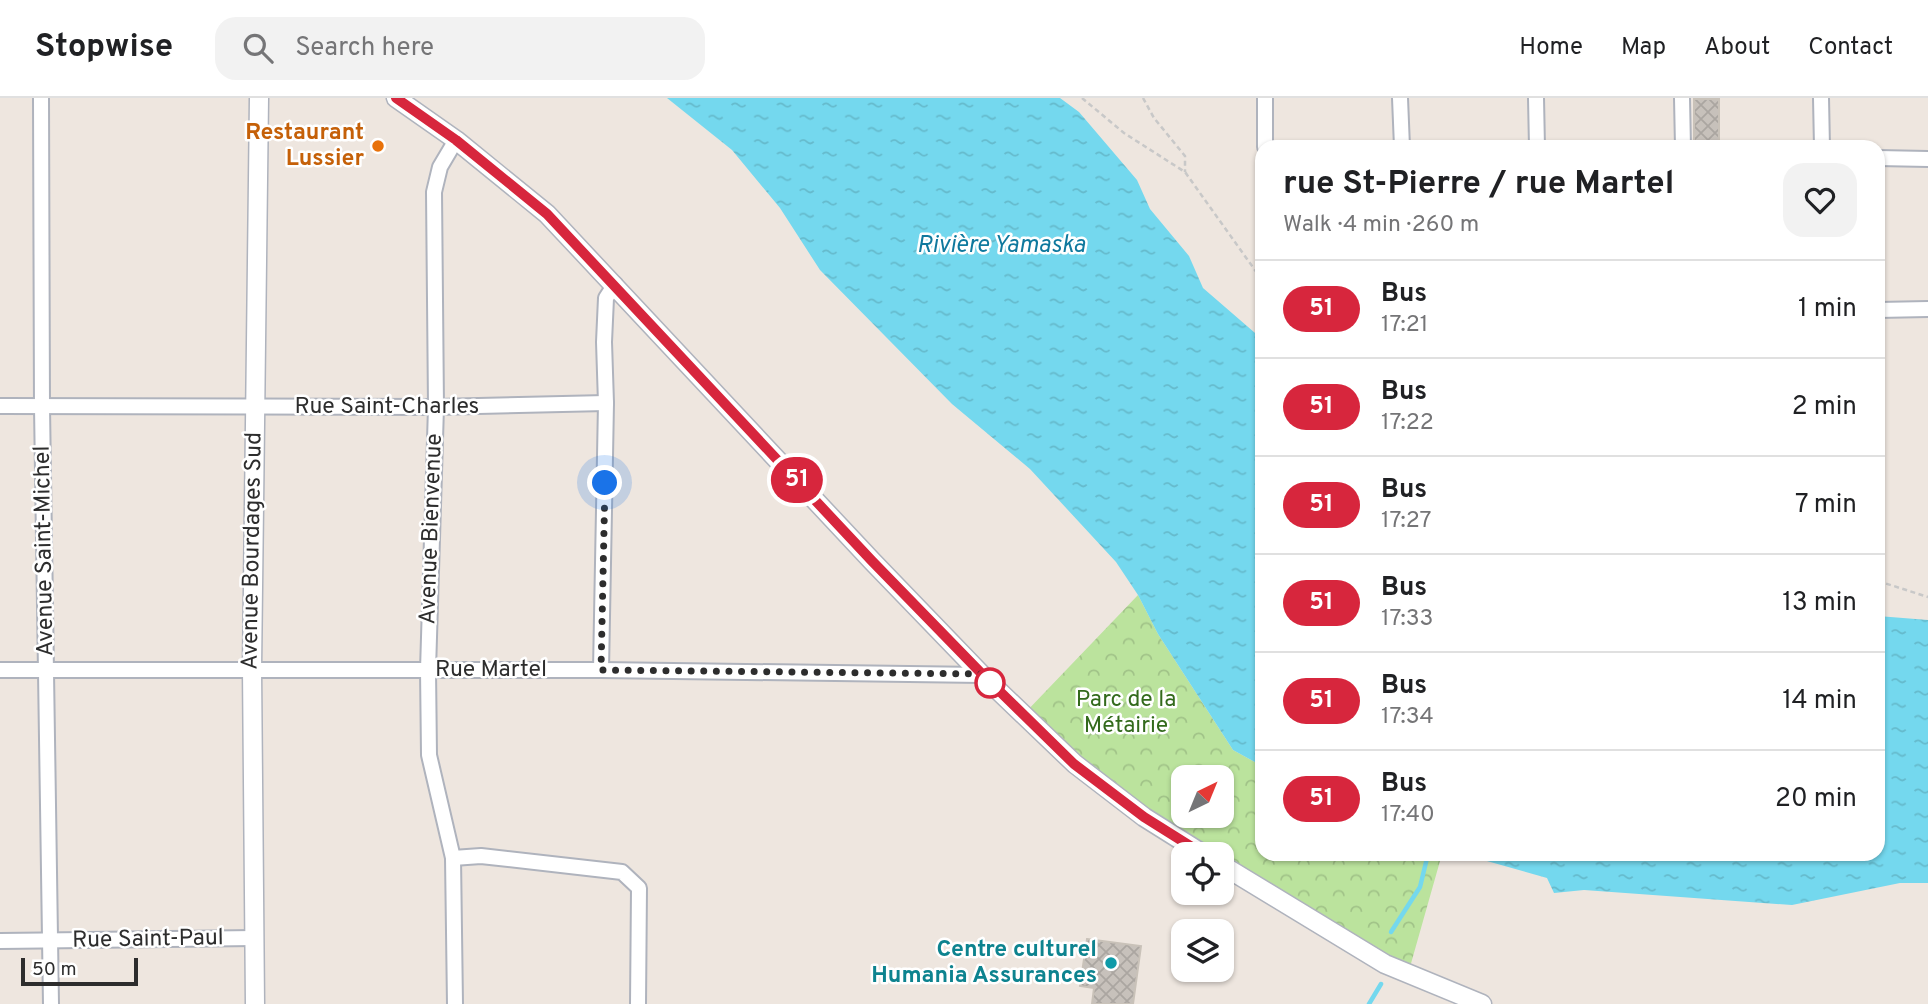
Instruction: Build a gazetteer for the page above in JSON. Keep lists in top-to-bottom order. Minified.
{"streets":{"street":["Rue Saint-Charles","Avenue Bienvenue","Avenue Saint-Michel","Avenue Bourdages Sud","Rue Martel","Rue Saint-Paul"]},"crossings":[["Rue Saint-Charles","Avenue Bienvenue"],["Rue Saint-Charles","Avenue Saint-Michel"],["Rue Saint-Charles","Avenue Bourdages Sud"],["Avenue Bienvenue","Rue Martel"],["Avenue Saint-Michel","Rue Martel"],["Avenue Saint-Michel","Rue Saint-Paul"],["Avenue Bourdages Sud","Rue Martel"],["Avenue Bourdages Sud","Rue Saint-Paul"]],"water":["Rivière Yamaska"],"parks":["Parc de la Métairie"],"places":["Restaurant Lussier","Centre culturel Humania Assurances"],"lines":["bus line 51"],"scale_bar":"50 m","north":"top right","page":{"header":"Stopwise","search":"Search here","nav":["Home","Map","About","Contact"],"on_map":"51","heading":["rue St-Pierre / rue Martel","Walk · 4 min · 260 m"],"list":[{"mark":"51","name":"Bus","note":"17:21","value":"1 min"},{"mark":"51","name":"Bus","note":"17:22","value":"2 min"},{"mark":"51","name":"Bus","note":"17:27","value":"7 min"},{"mark":"51","name":"Bus","note":"17:33","value":"13 min"},{"mark":"51","name":"Bus","note":"17:34","value":"14 min"},{"mark":"51","name":"Bus","note":"17:40","value":"20 min"}],"scale":"50 m"}}
